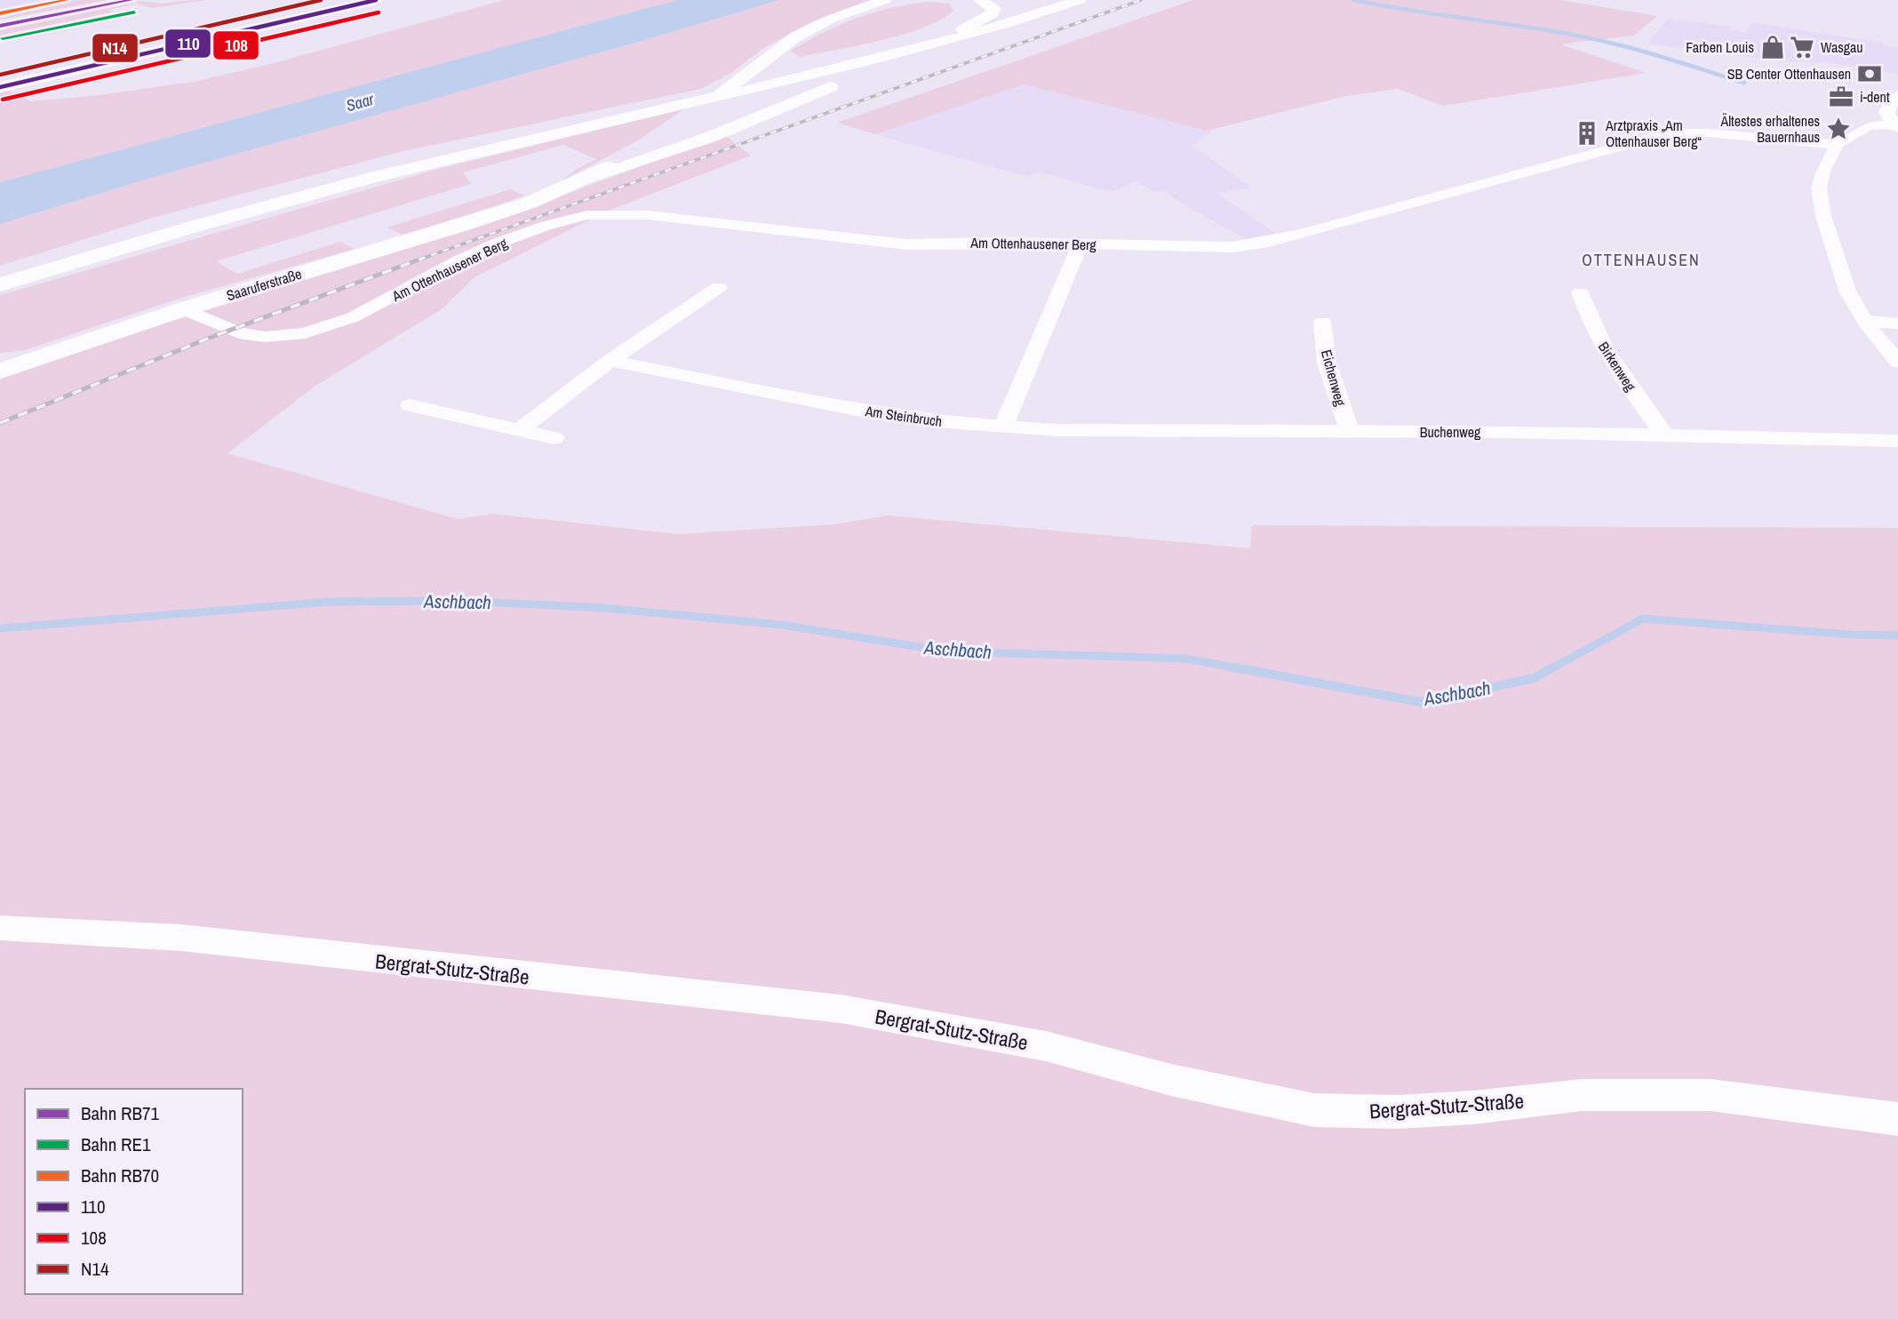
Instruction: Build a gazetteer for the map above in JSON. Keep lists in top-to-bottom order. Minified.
{"streets":{"main road":["Saaruferstraße"],"street":["Am Ottenhausener Berg","Birkenweg","Eichenweg","Am Steinbruch","Buchenweg","Bergrat-Stutz-Straße"]},"crossings":[["Am Ottenhausener Berg","Saaruferstraße"],["Birkenweg","Buchenweg"],["Eichenweg","Buchenweg"],["Am Steinbruch","Buchenweg"]],"districts":["OTTENHAUSEN"],"water":["Saar","Aschbach"],"places":{"shop":["Farben Louis"],"supermarket":["Wasgau"],"bank":["SB Center Ottenhausen"],"office":["i-dent"],"place":["Ältestes erhaltenes Bauernhaus"],"building":["Arztpraxis „Am Ottenhauser Berg“"]},"lines":["rail line RB71","rail line RB70","transit line 110","transit line N14","rail line RE1","transit line 108"],"legend":["Bahn RB71","Bahn RE1","Bahn RB70","110","108","N14"]}
